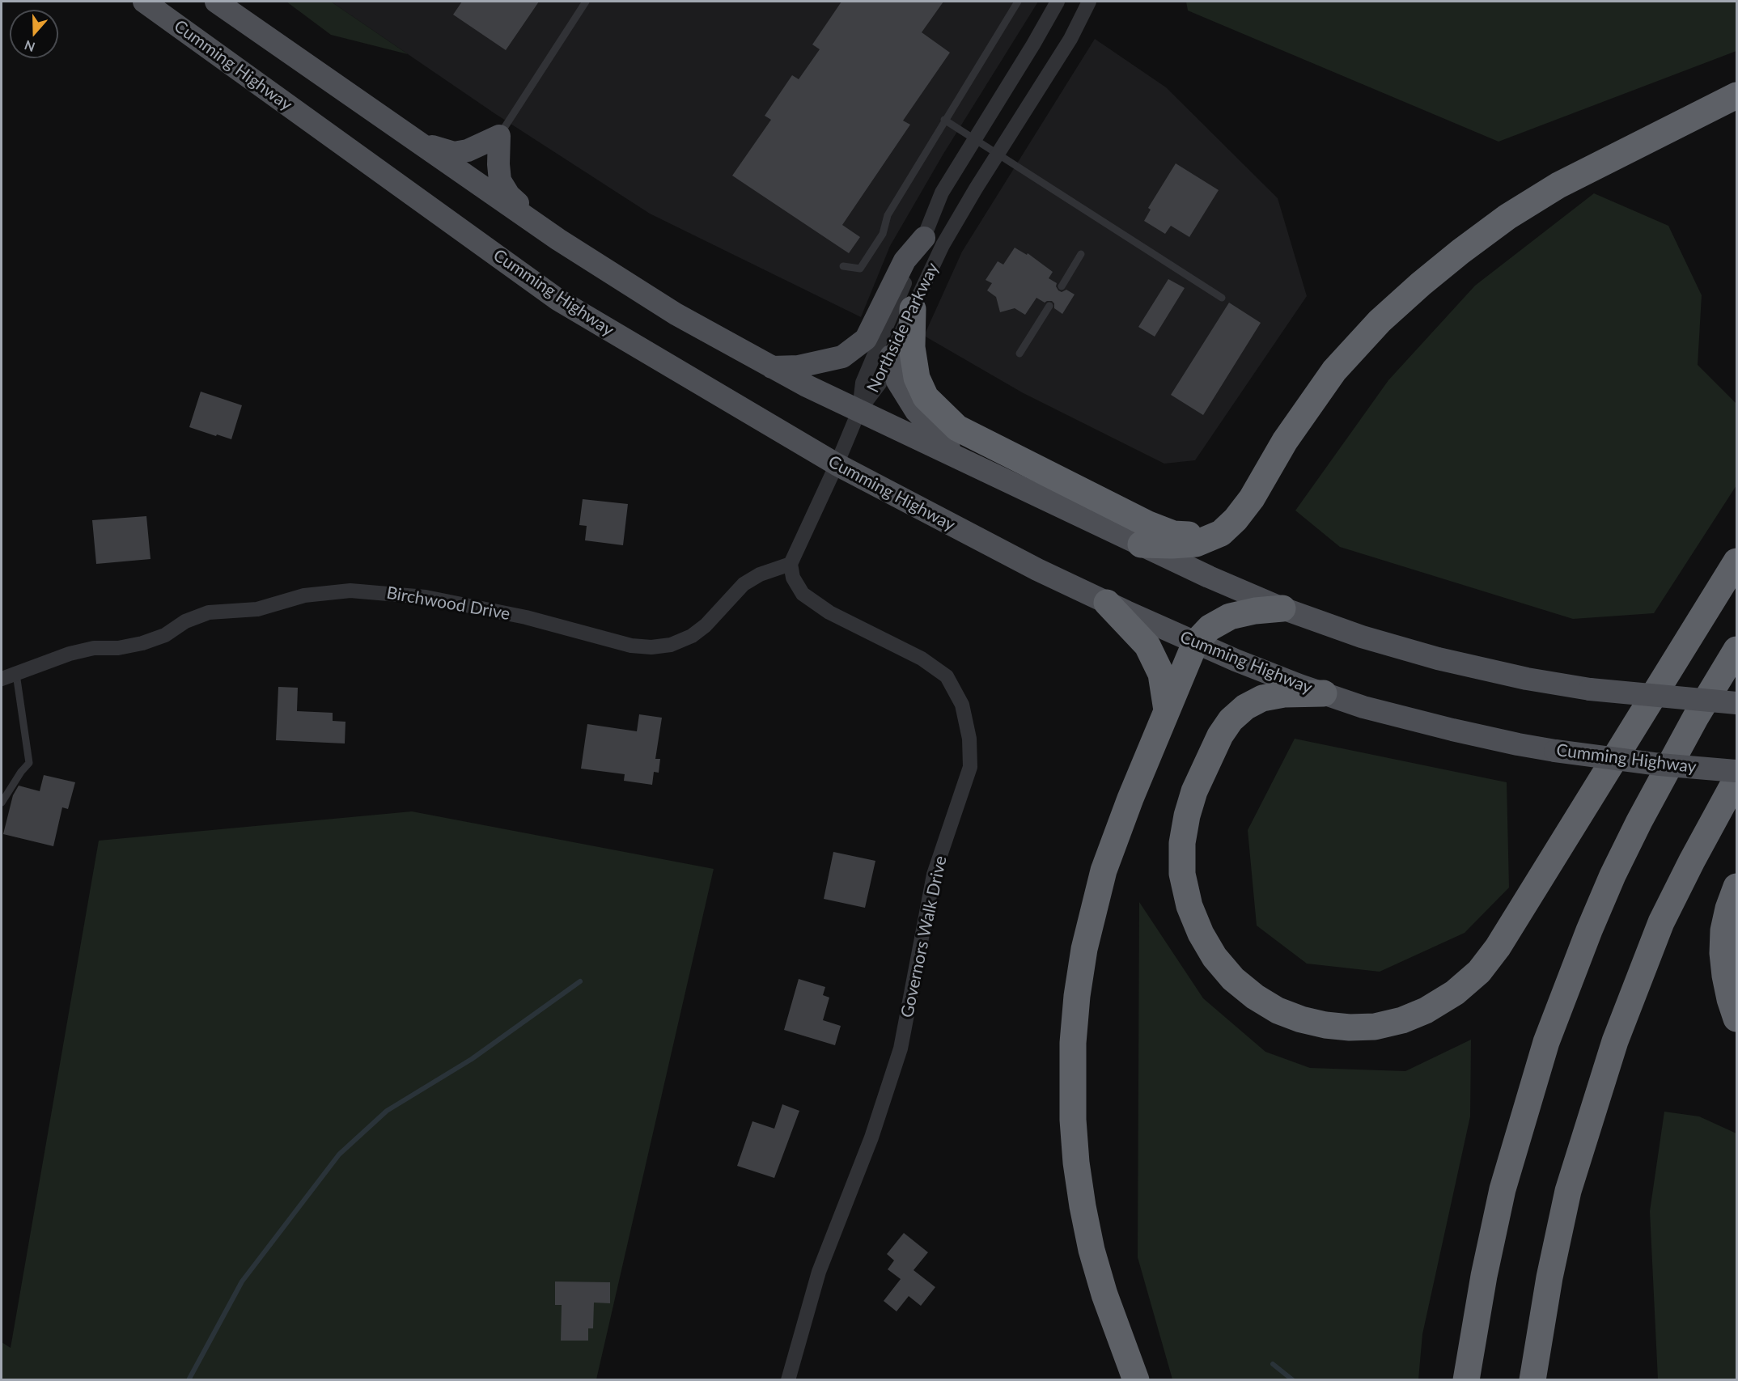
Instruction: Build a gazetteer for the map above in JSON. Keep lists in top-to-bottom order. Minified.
{"streets":{"main road":["Cumming Highway"],"street":["Northside Parkway","Birchwood Drive","Governors Walk Drive"]},"crossings":[["Birchwood Drive","Governors Walk Drive"]],"north":"bottom"}
